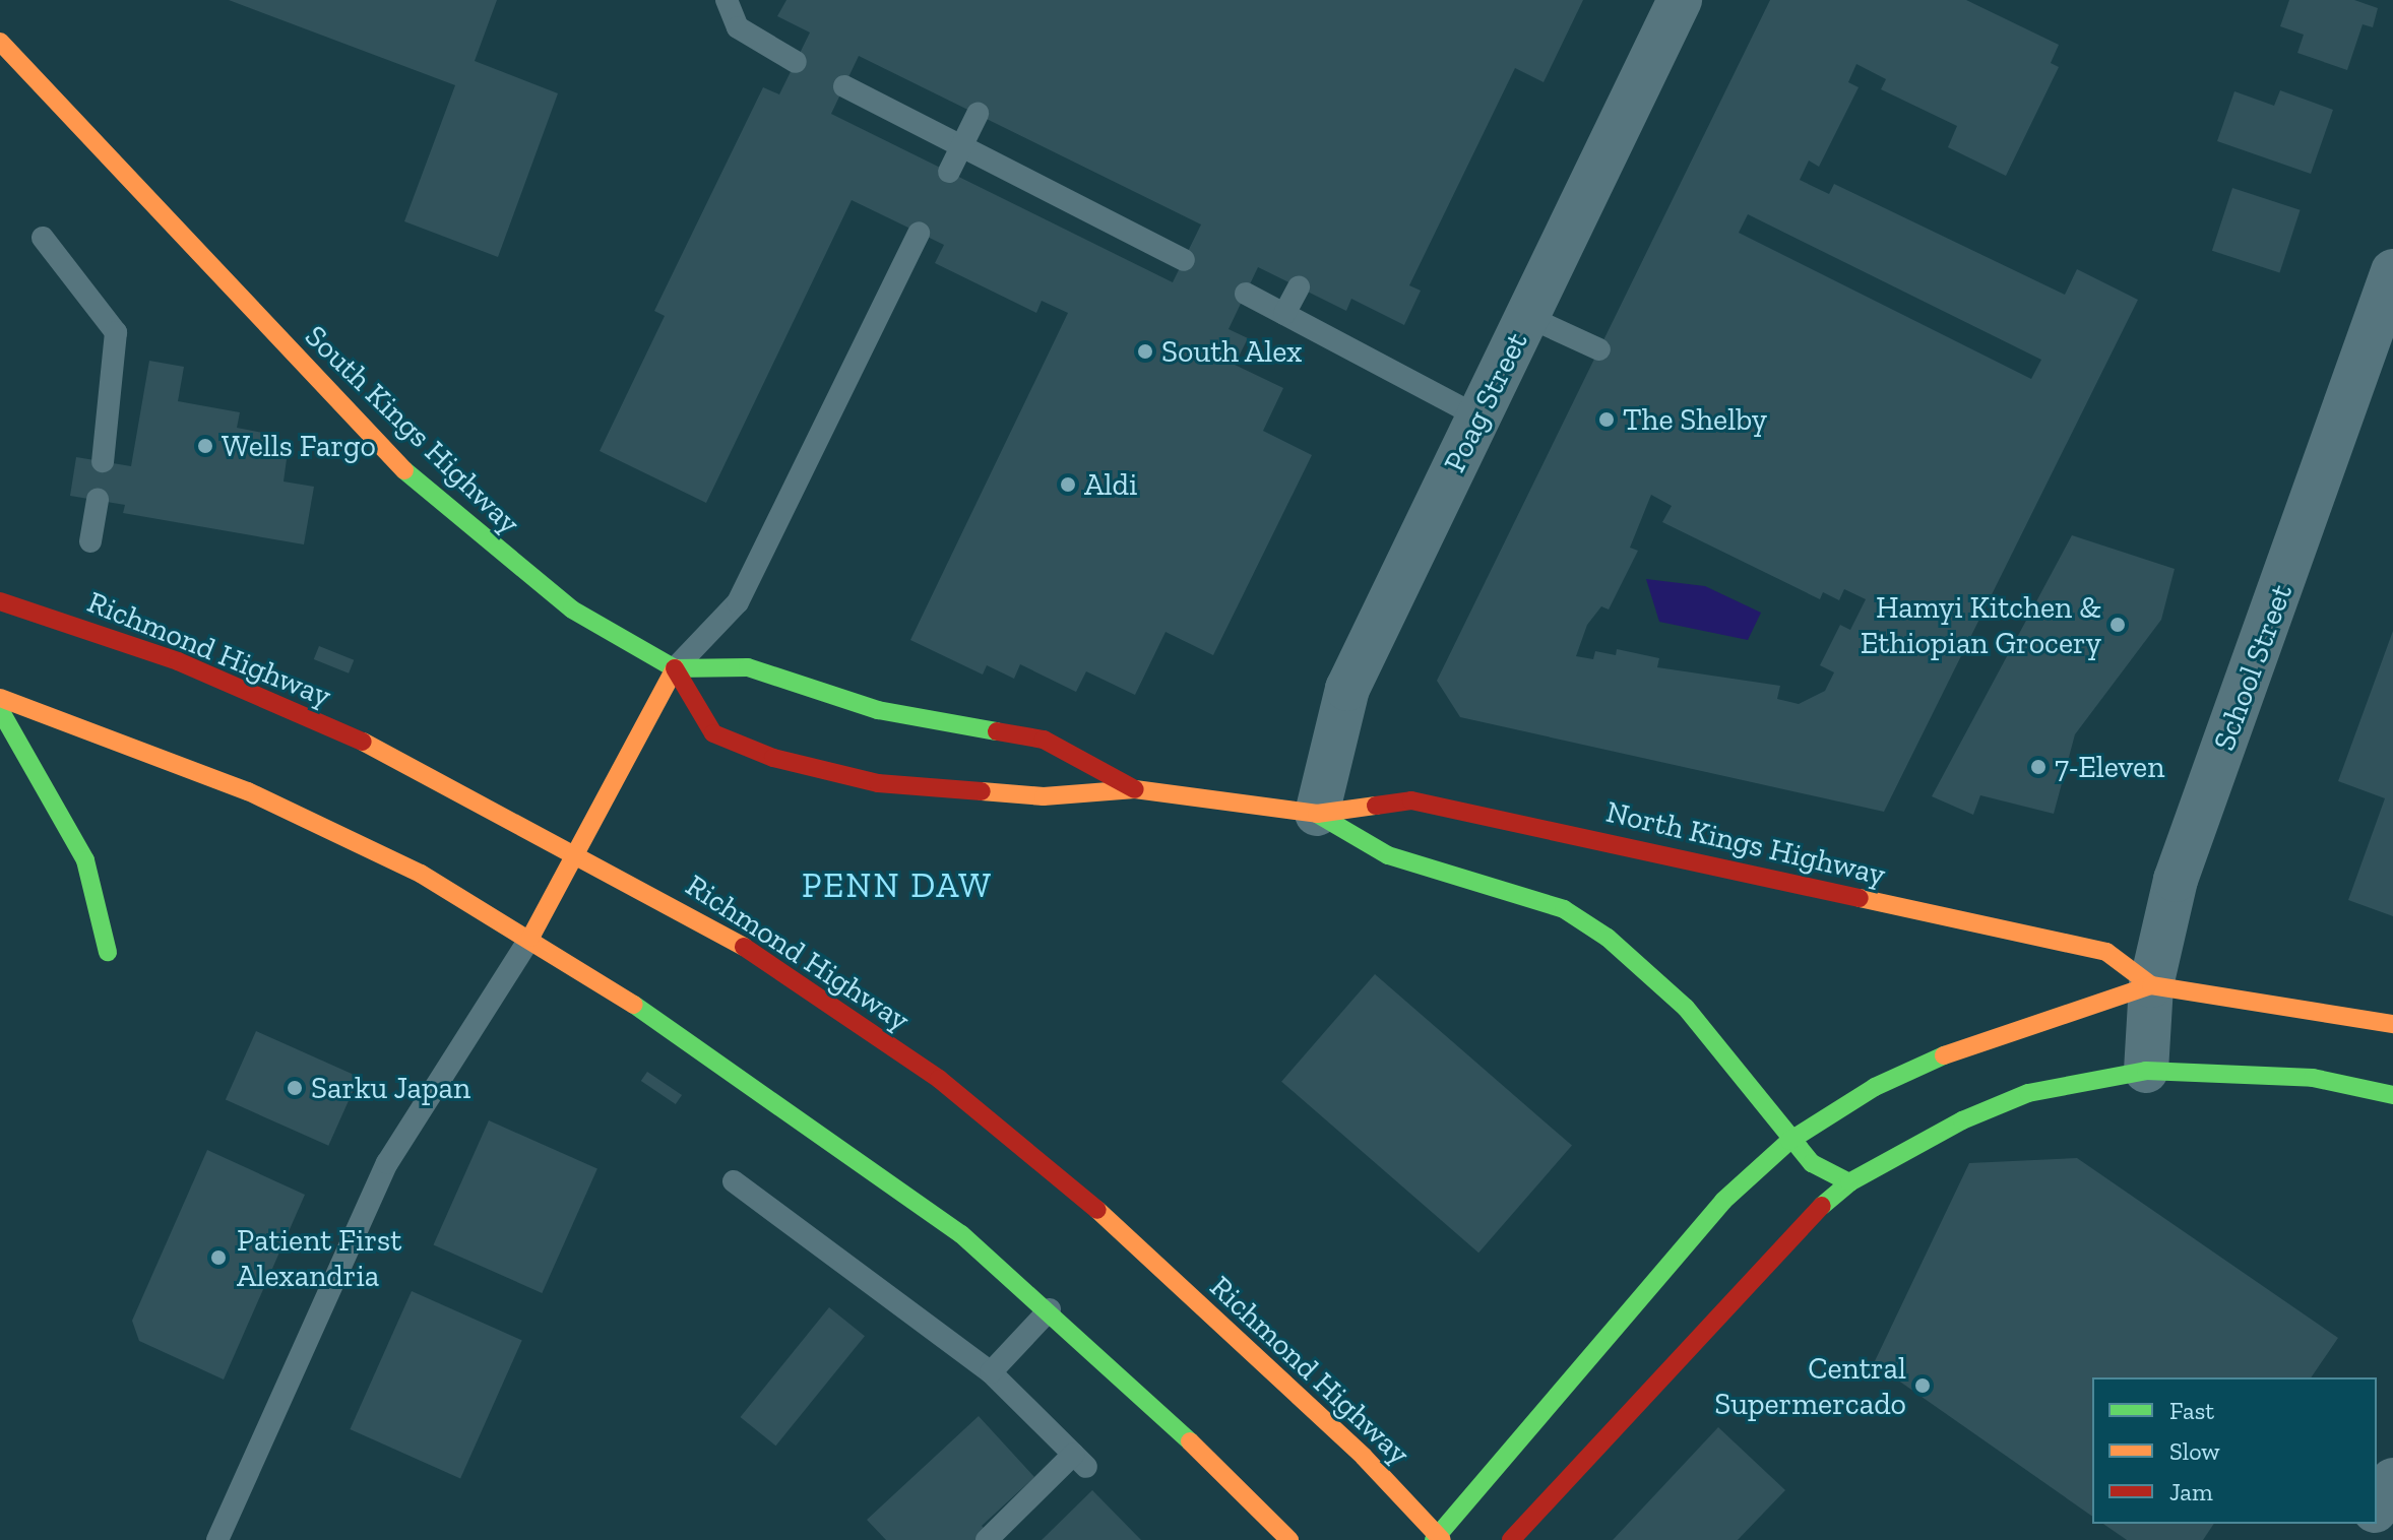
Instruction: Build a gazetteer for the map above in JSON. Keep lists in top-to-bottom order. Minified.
{"streets":{"main road":["South Kings Highway","Richmond Highway","North Kings Highway"],"street":["Poag Street","School Street"]},"crossings":[["Poag Street","North Kings Highway"],["South Kings Highway","North Kings Highway"],["Richmond Highway","North Kings Highway"],["School Street","North Kings Highway"]],"districts":["PENN DAW"],"places":["South Alex","The Shelby","Wells Fargo","Aldi","Hamyi Kitchen & Ethiopian Grocery","7-Eleven","Sarku Japan","Patient First Alexandria","Central Supermercado"],"legend":["Fast","Slow","Jam"]}
